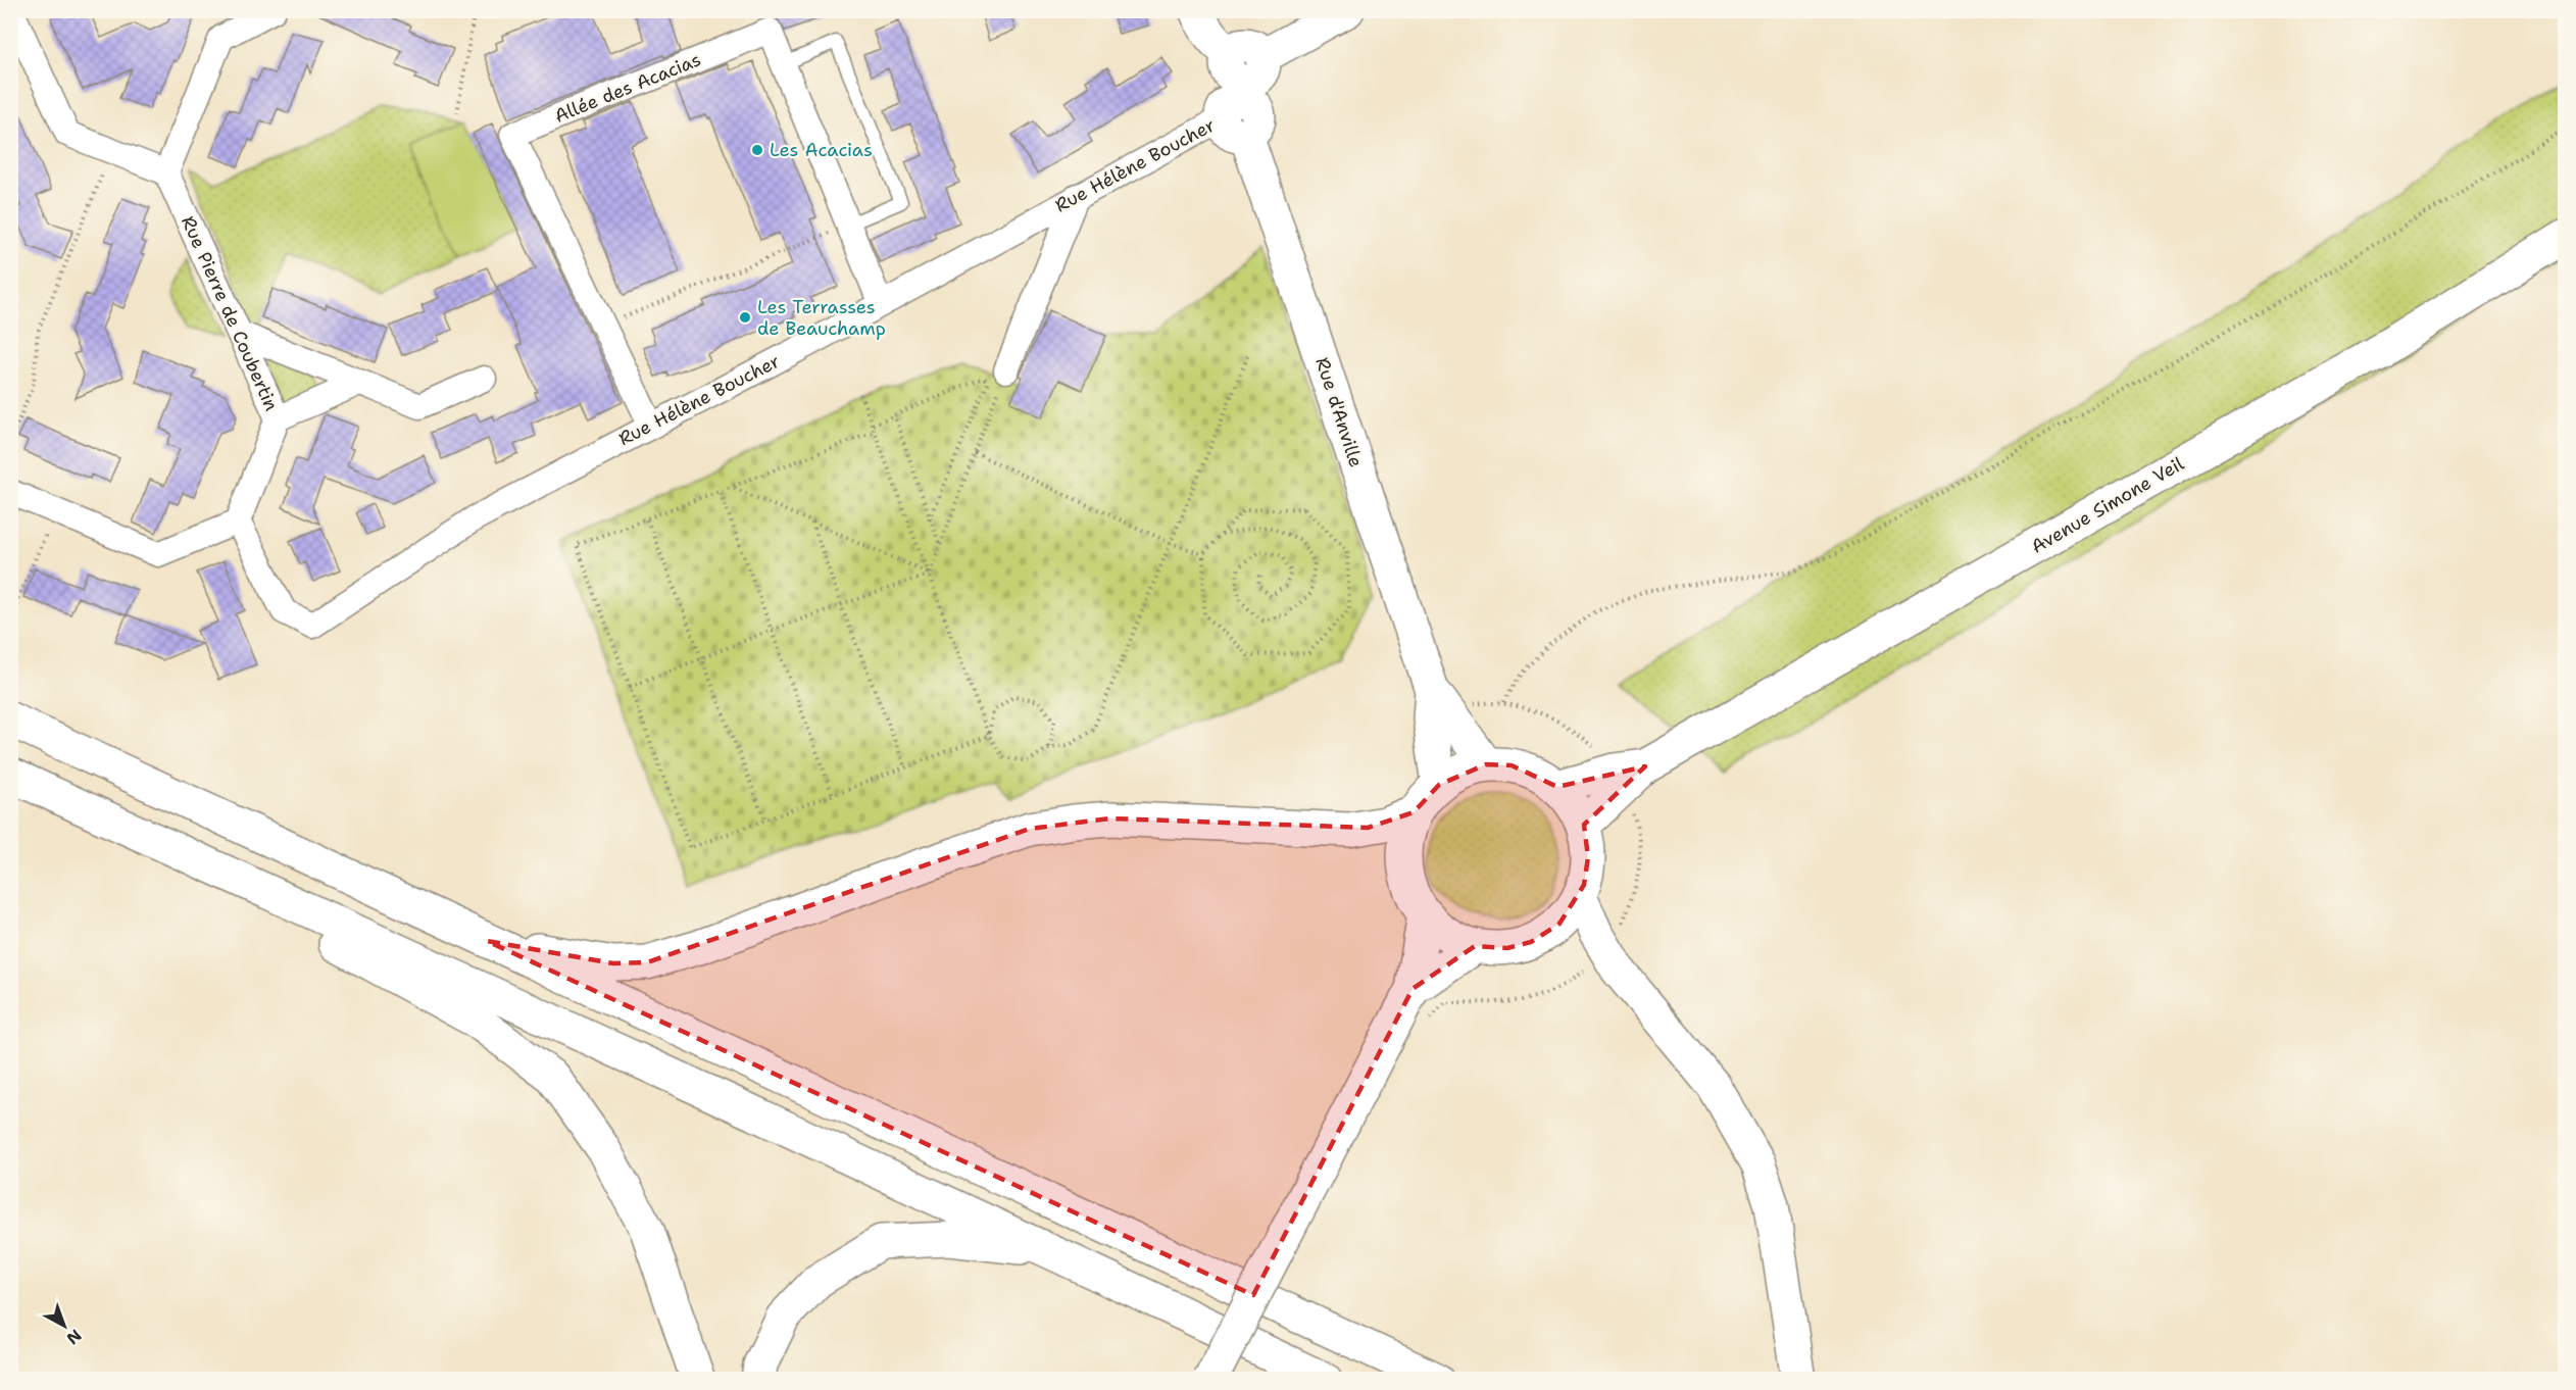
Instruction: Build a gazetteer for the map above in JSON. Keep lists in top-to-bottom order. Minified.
{"streets":{"main road":["Rue d'Anville","Avenue Simone Veil"],"street":["Allée des Acacias","Rue Hélène Boucher","Rue Pierre de Coubertin"]},"crossings":[["Allée des Acacias","Rue Hélène Boucher"],["Rue Hélène Boucher","Rue Pierre de Coubertin"],["Rue Hélène Boucher","Rue d'Anville"],["Rue d'Anville","Avenue Simone Veil"]],"places":["Les Acacias","Les Terrasses de Beauchamp"],"north":"bottom right"}
